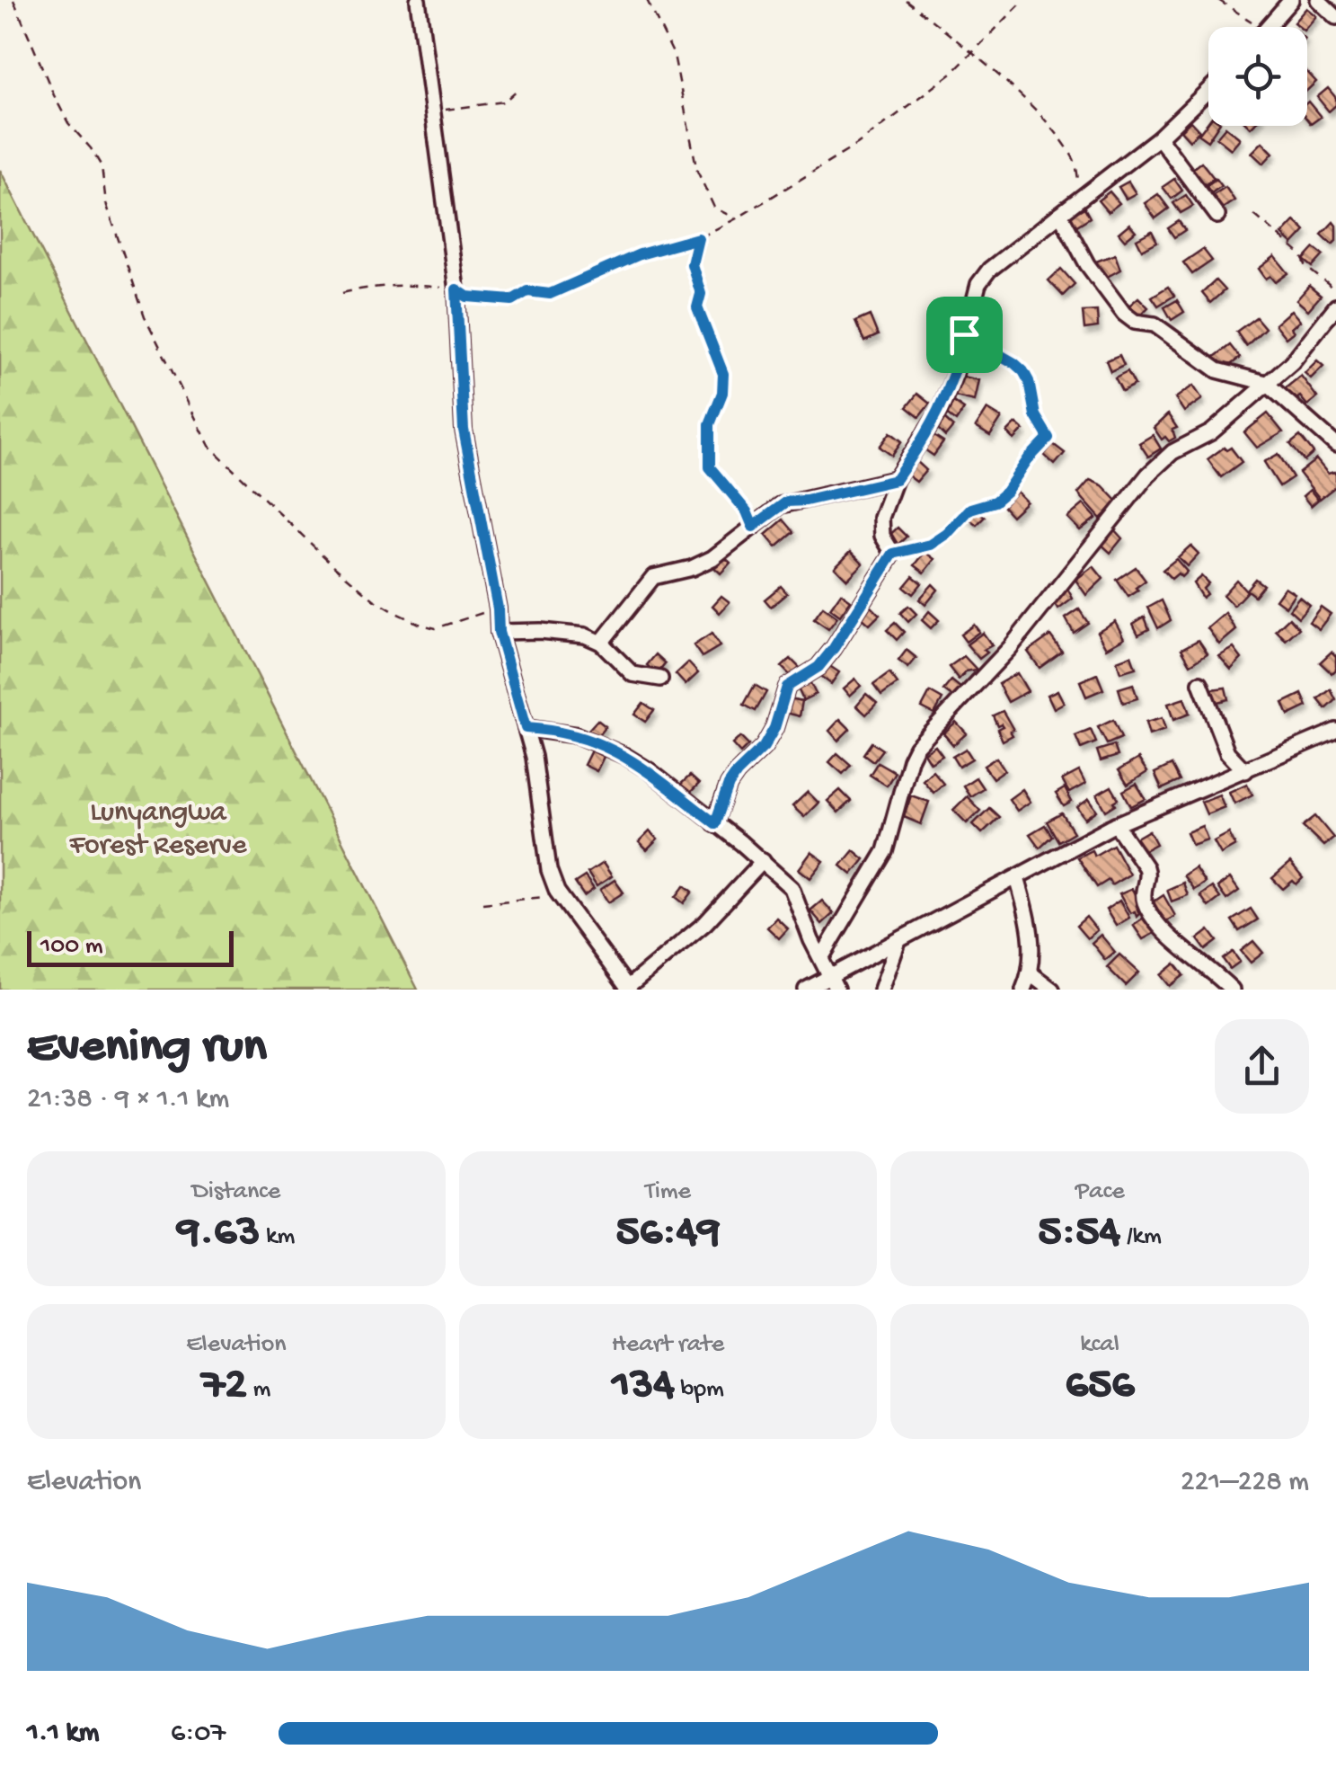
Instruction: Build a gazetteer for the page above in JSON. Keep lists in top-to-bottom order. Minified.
{"parks":["Lunyangwa Forest Reserve"],"scale_bar":"100 m","page":{"scale":"100 m","heading":["Evening run","21:38 · 9 × 1.1 km"],"stats":[["Distance","9.63 km"],["Time","56:49"],["Pace","5:54 /km"],["Elevation","72 m"],["Heart rate","134 bpm"],["kcal","656"]],"chart":["Elevation","221–228 m"],"list":[{"name":"1.1 km","note":"6:07"}]}}
